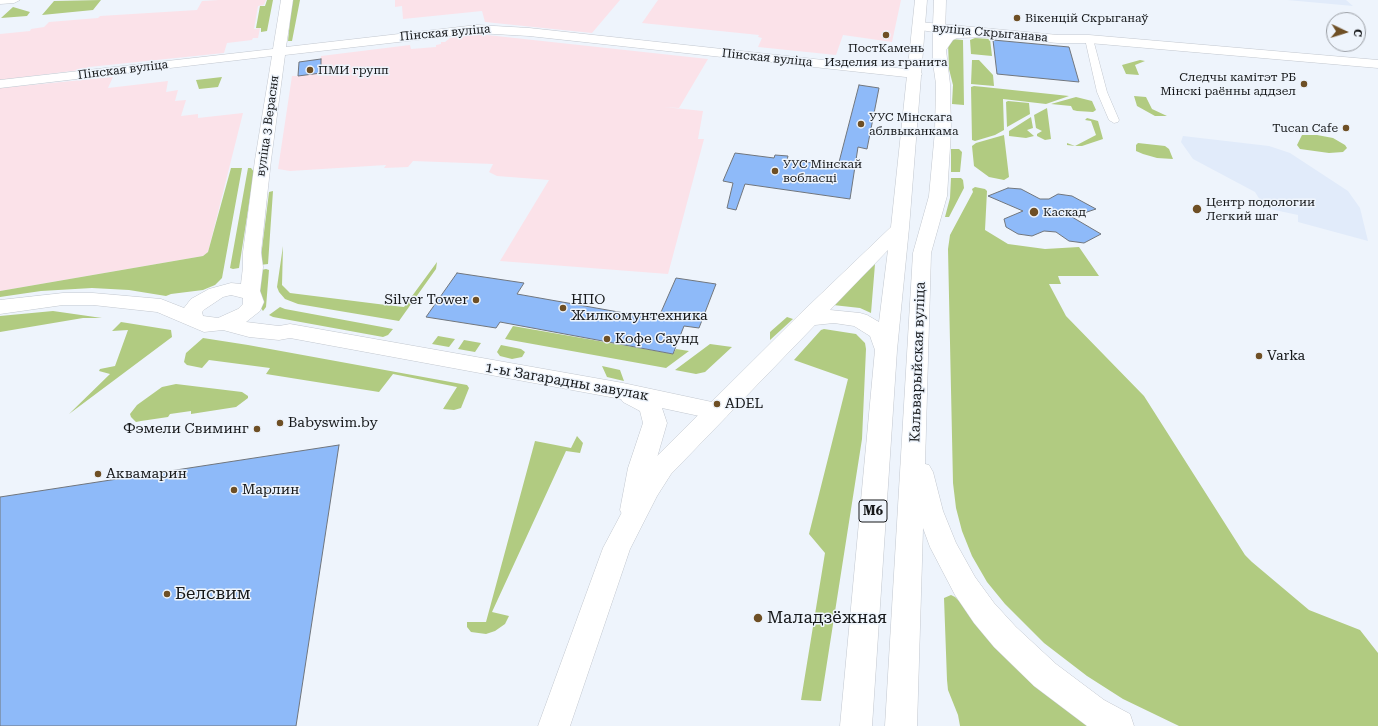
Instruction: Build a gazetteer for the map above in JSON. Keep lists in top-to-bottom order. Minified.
{"streets":{"main road":["Пінская вуліца","вуліца Скрыганава","вуліца 3 Верасня","Кальварыйская вуліца","1-ы Загарадны завулак","М6"]},"crossings":[["Пінская вуліца","вуліца 3 Верасня"],["Пінская вуліца","Кальварыйская вуліца"],["вуліца Скрыганава","Кальварыйская вуліца"],["вуліца 3 Верасня","1-ы Загарадны завулак"]],"places":["Вікенцій Скрыганаў","ПостКамень Изделия из гранита","ПМИ групп","Следчы камітэт РБ Мінскі раённы аддзел","УУС Мінскага аблвыканкама","Tucan Cafe","УУС Мінскай вобласці","Центр подологии Легкий шаг","Каскад","Silver Tower","НПО Жилкомунтехника","Кофе Саунд","Varka","ADEL","Babyswim.by","Фэмели Свиминг","Аквамарин","Марлин","Белсвим","Маладзёжная"],"north":"right"}
